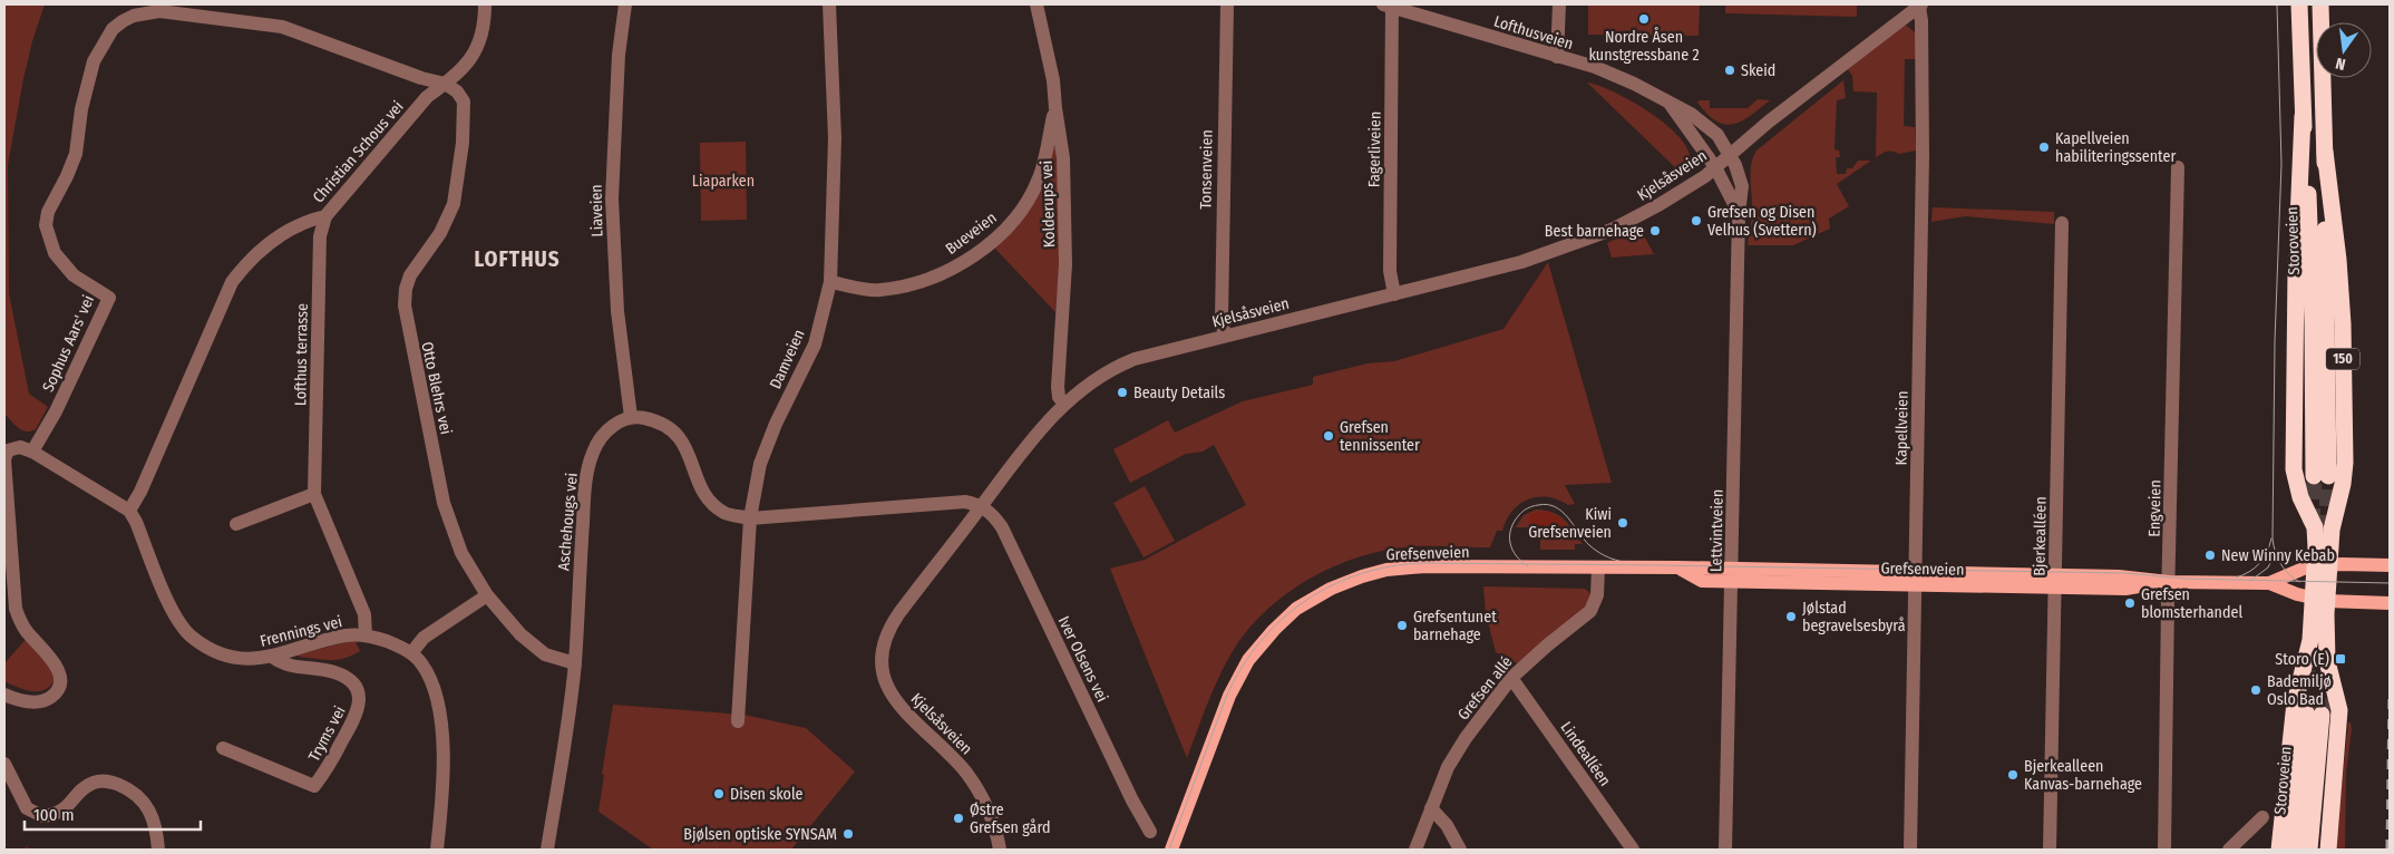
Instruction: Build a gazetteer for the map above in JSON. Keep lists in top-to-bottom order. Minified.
{"streets":{"highway":["Storoveien","150"],"main road":["Grefsenveien"],"street":["Lofthusveien","Fagerliveien","Christian Schous vei","Tonsenveien","Kjelsåsveien","Kolderups vei","Liaveien","Bueveien","Sophus Aars' vei","Lofthus terrasse","Damveien","Otto Blehrs vei","Kapellveien","Engveien","Aschehougs vei","Lettvintveien","Bjerkealléen","Frennings vei","Iver Olsens vei","Grefsen allé","Tryms vei","Lindealléen"]},"crossings":[["Lofthusveien","Fagerliveien"],["Lofthusveien","Kjelsåsveien"],["Lofthusveien","Lettvintveien"],["Fagerliveien","Kjelsåsveien"],["Christian Schous vei","Sophus Aars' vei"],["Christian Schous vei","Lofthus terrasse"],["Christian Schous vei","Otto Blehrs vei"],["Christian Schous vei","Frennings vei"],["Tonsenveien","Kjelsåsveien"],["Kjelsåsveien","Kolderups vei"],["Kjelsåsveien","Kapellveien"],["Kjelsåsveien","Lettvintveien"],["Kjelsåsveien","Iver Olsens vei"],["Kolderups vei","Bueveien"],["Liaveien","Aschehougs vei"],["Bueveien","Damveien"],["Storoveien","150"],["Sophus Aars' vei","Otto Blehrs vei"],["Lofthus terrasse","Frennings vei"],["150","Grefsenveien"],["Otto Blehrs vei","Aschehougs vei"],["Kapellveien","Grefsenveien"],["Engveien","Grefsenveien"],["Lettvintveien","Grefsenveien"],["Bjerkealléen","Grefsenveien"],["Grefsenveien","Grefsen allé"],["Frennings vei","Tryms vei"],["Grefsen allé","Lindealléen"]],"districts":["LOFTHUS"],"parks":["Liaparken"],"places":{"other":["Nordre Åsen kunstgressbane 2","Skeid","Kapellveien habiliteringssenter","Grefsen og Disen Velhus (Svettern)","Best barnehage","Beauty Details","Grefsen tennissenter","Kiwi Grefsenveien","New Winny Kebab","Grefsen blomsterhandel","Jølstad begravelsesbyrå","Grefsentunet barnehage","Bademiljø Oslo Bad","Bjerkealleen Kanvas-barnehage","Disen skole","Østre Grefsen gård","Bjølsen optiske SYNSAM"],"transit":["Storo (E)"]},"scale_bar":"100 m","north":"bottom"}
